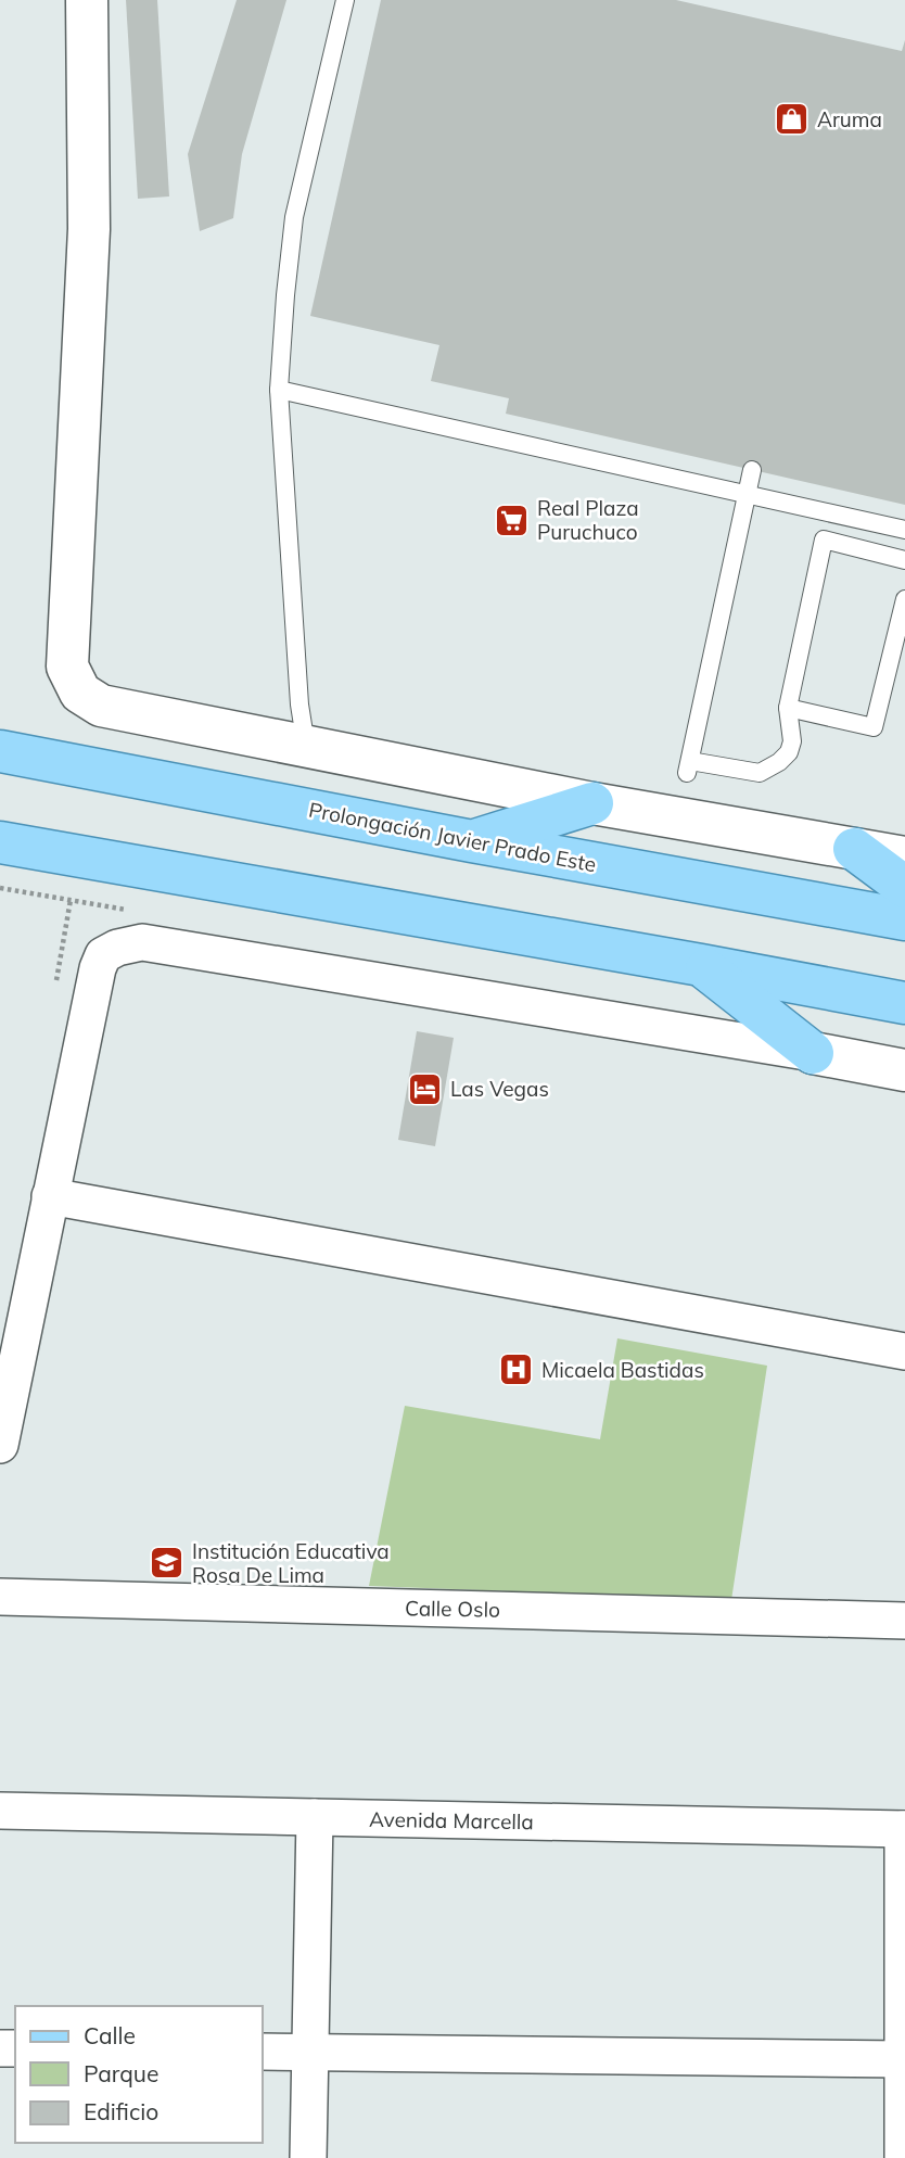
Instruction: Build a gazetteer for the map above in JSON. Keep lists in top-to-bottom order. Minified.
{"streets":{"main road":["Prolongación Javier Prado Este"],"street":["Calle Oslo","Avenida Marcella"]},"places":{"shop":["Aruma"],"supermarket":["Real Plaza Puruchuco"],"hotel":["Las Vegas"],"hospital":["Micaela Bastidas"],"school or university":["Institución Educativa Rosa De Lima"]},"legend":["Calle","Parque","Edificio"]}
